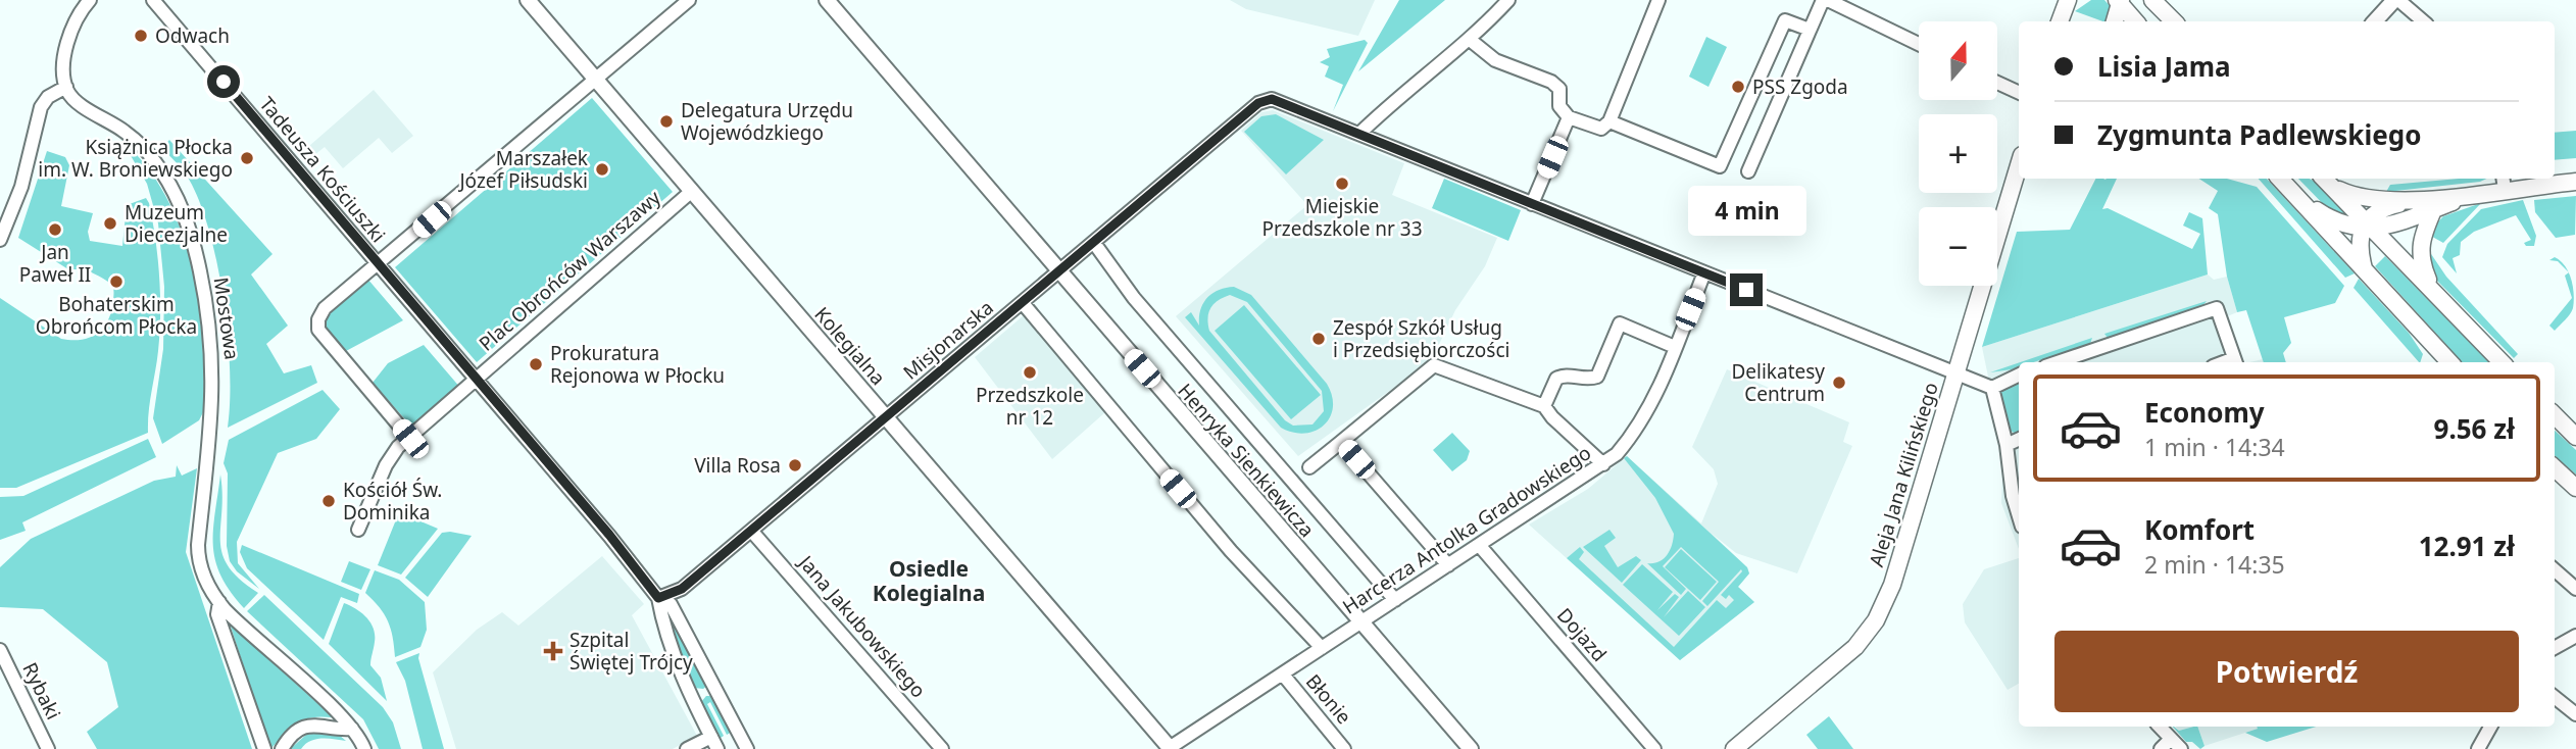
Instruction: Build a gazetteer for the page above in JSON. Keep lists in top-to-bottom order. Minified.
{"streets":{"main road":["Aleja Jana Kilińskiego"],"street":["Tadeusza Kościuszki","Plac Obrońców Warszawy","Mostowa","Misjonarska","Kolegialna","Henryka Sienkiewicza","Harcerza Antolka Gradowskiego","Jana Jakubowskiego","Dojazd","Rybaki","Błonie"]},"crossings":[["Tadeusza Kościuszki","Plac Obrońców Warszawy"],["Tadeusza Kościuszki","Misjonarska"],["Plac Obrońców Warszawy","Kolegialna"],["Misjonarska","Kolegialna"],["Misjonarska","Henryka Sienkiewicza"],["Misjonarska","Jana Jakubowskiego"],["Kolegialna","Harcerza Antolka Gradowskiego"],["Henryka Sienkiewicza","Harcerza Antolka Gradowskiego"],["Harcerza Antolka Gradowskiego","Dojazd"],["Harcerza Antolka Gradowskiego","Błonie"]],"districts":["Osiedle Kolegialna"],"places":{"other":["Odwach","PSS Zgoda","Delegatura Urzędu Wojewódzkiego","Książnica Płocka im. W. Broniewskiego","Marszałek Józef Piłsudski","Miejskie Przedszkole nr 33","Muzeum Diecezjalne","Jan Paweł II","Bohaterskim Obrońcom Płocka","Zespół Szkół Usług i Przedsiębiorczości","Prokuratura Rejonowa w Płocku","Przedszkole nr 12","Delikatesy Centrum","Villa Rosa","Kościół Św. Dominika"],"health":["Szpital Świętej Trójcy"]},"north":"top","page":{"map_buttons":["+","−"],"banner":["Lisia Jama","Zygmunta Padlewskiego"],"bubble":"4 min","list":[{"name":"Economy","note":"1 min · 14:34","value":"9.56 zł"},{"name":"Komfort","note":"2 min · 14:35","value":"12.91 zł"}],"buttons":"Potwierdź"}}
